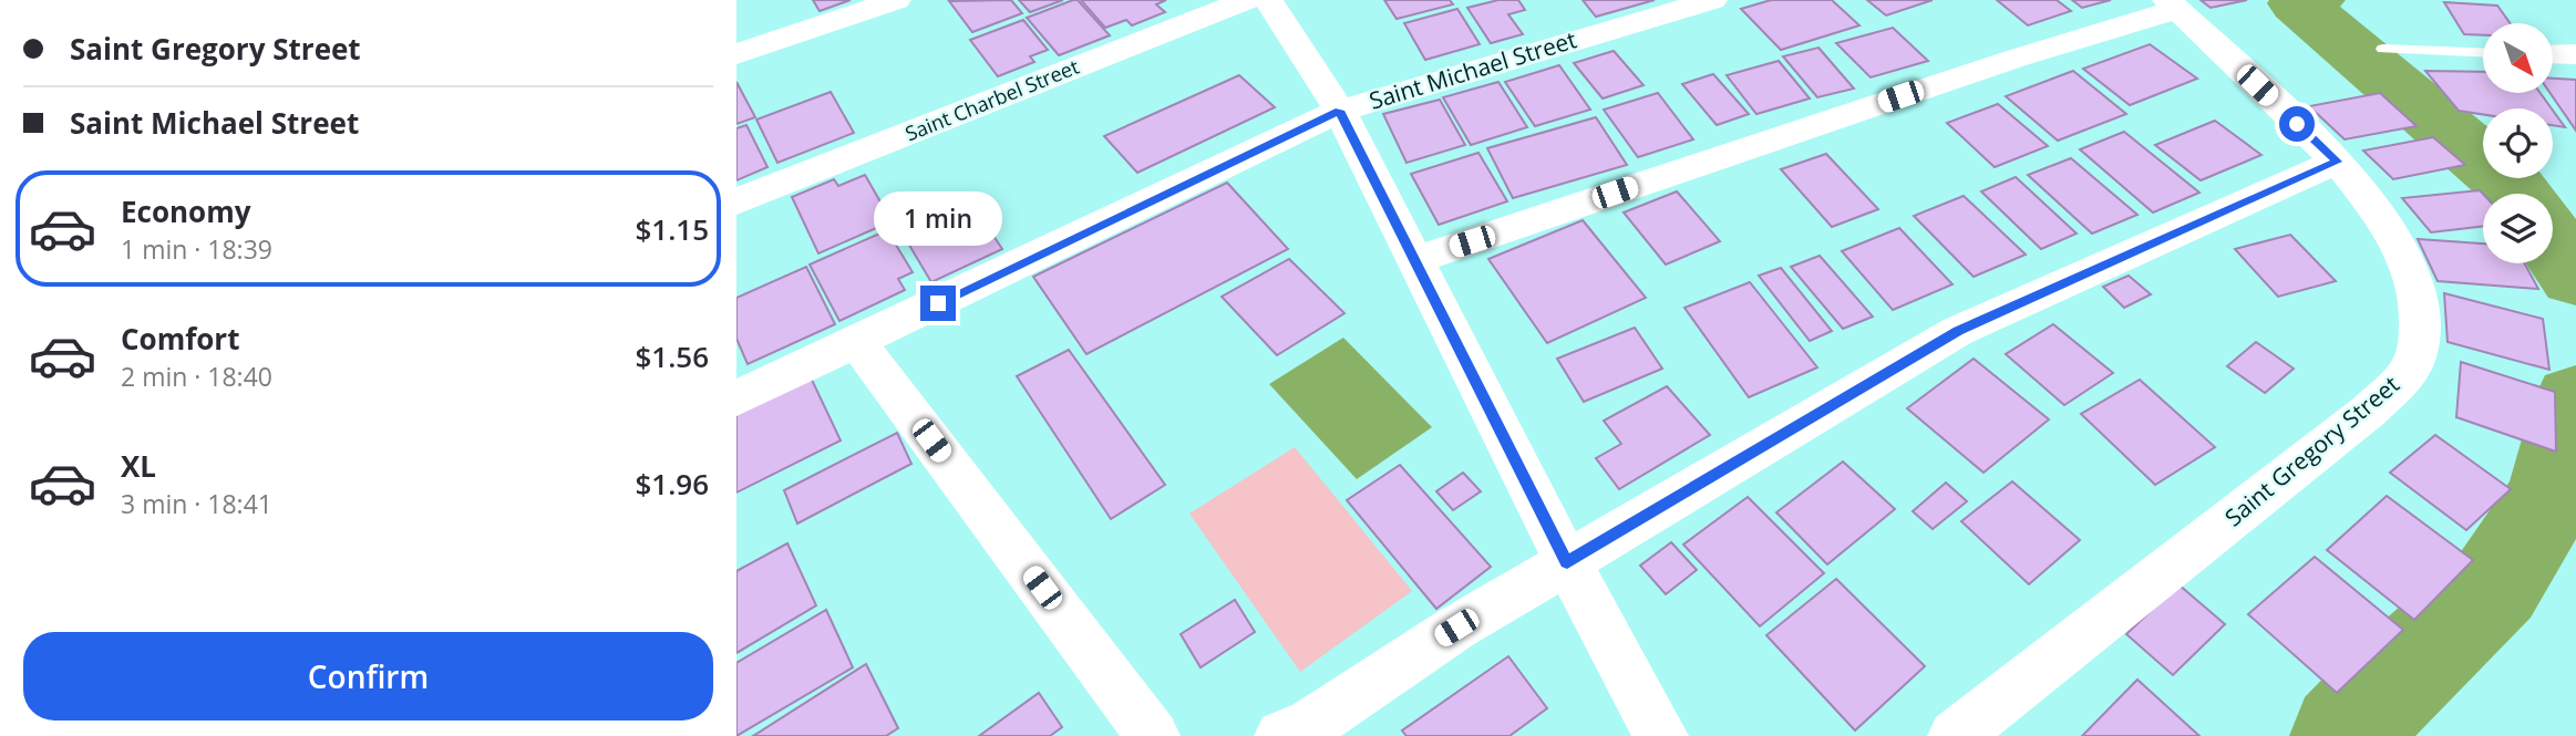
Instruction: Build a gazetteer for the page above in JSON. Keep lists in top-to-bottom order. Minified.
{"streets":{"street":["Saint Michael Street","Saint Charbel Street","Saint Gregory Street"]},"north":"bottom right","page":{"banner":["Saint Gregory Street","Saint Michael Street"],"list":[{"name":"Economy","note":"1 min · 18:39","value":"$1.15"},{"name":"Comfort","note":"2 min · 18:40","value":"$1.56"},{"name":"XL","note":"3 min · 18:41","value":"$1.96"}],"bubble":"1 min","buttons":"Confirm"}}
